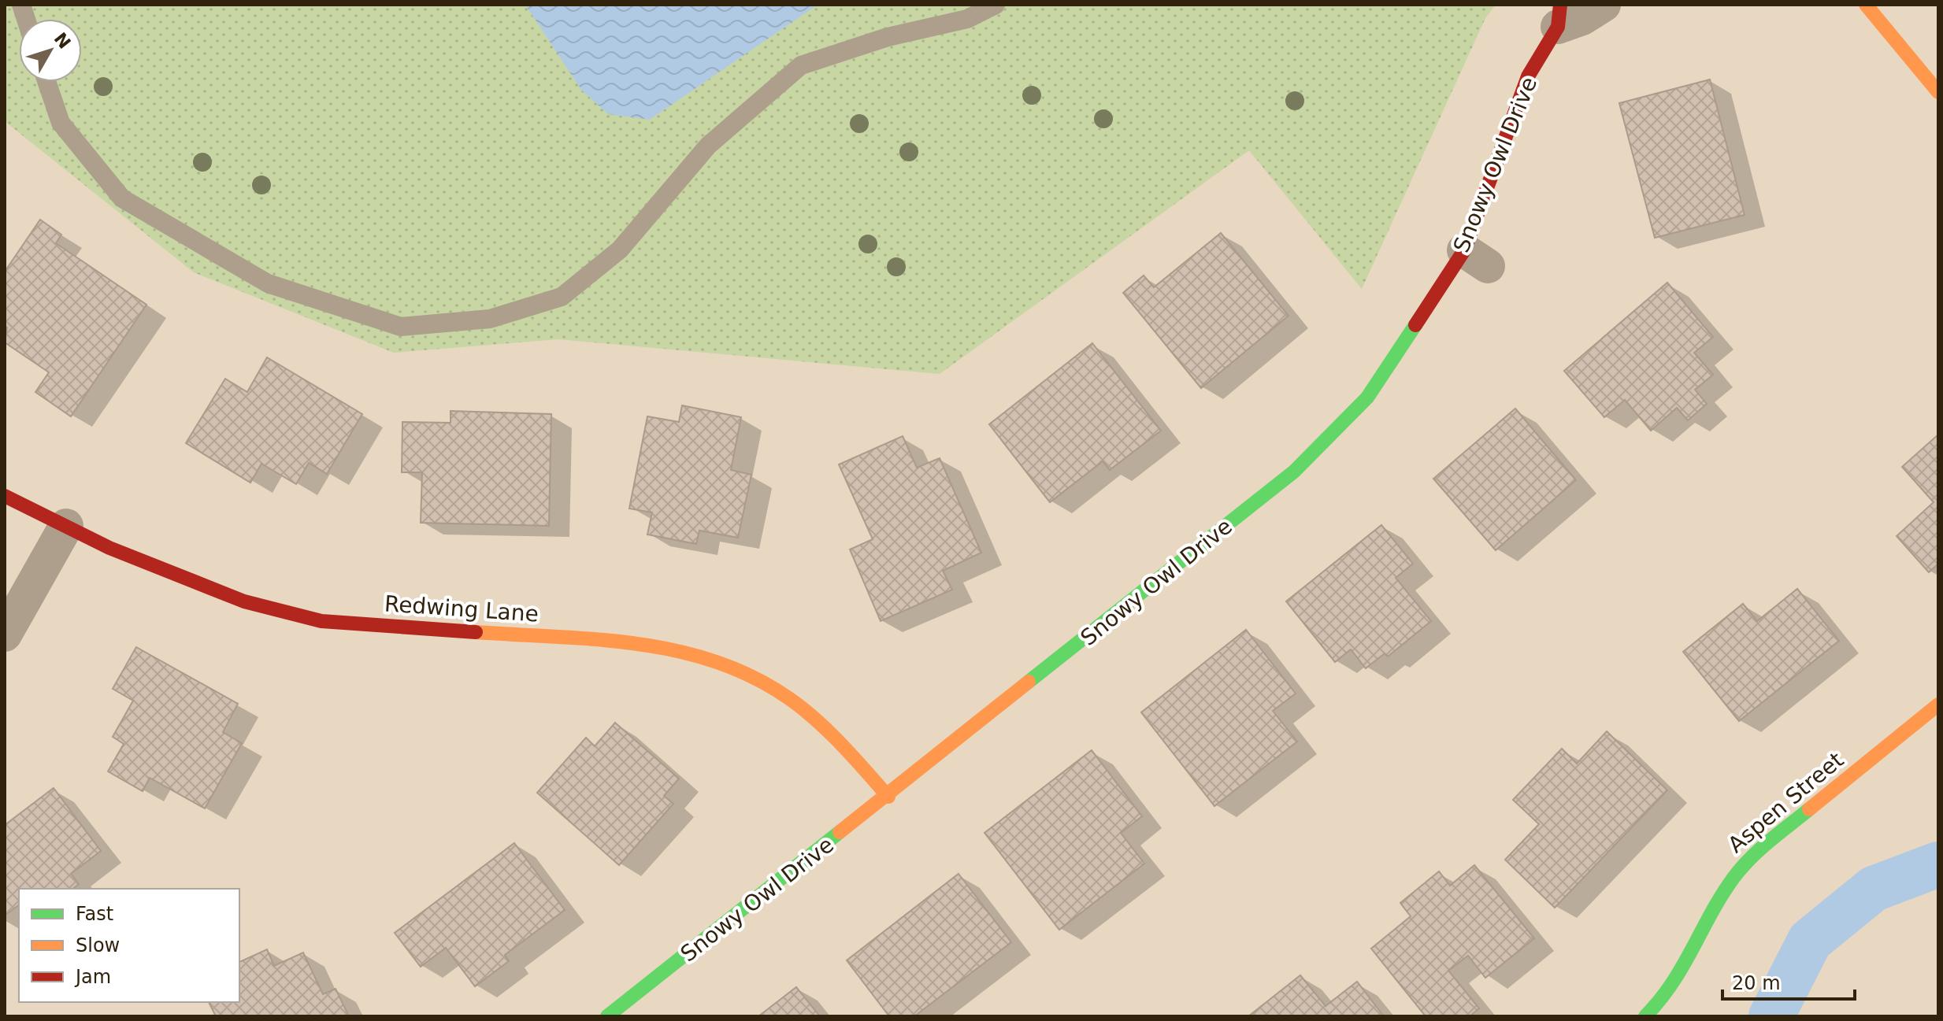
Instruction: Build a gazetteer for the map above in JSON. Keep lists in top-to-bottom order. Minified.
{"streets":{"street":["Snowy Owl Drive","Redwing Lane","Aspen Street"]},"crossings":[["Snowy Owl Drive","Redwing Lane"]],"legend":["Fast","Slow","Jam"],"scale_bar":"20 m","north":"top right"}
